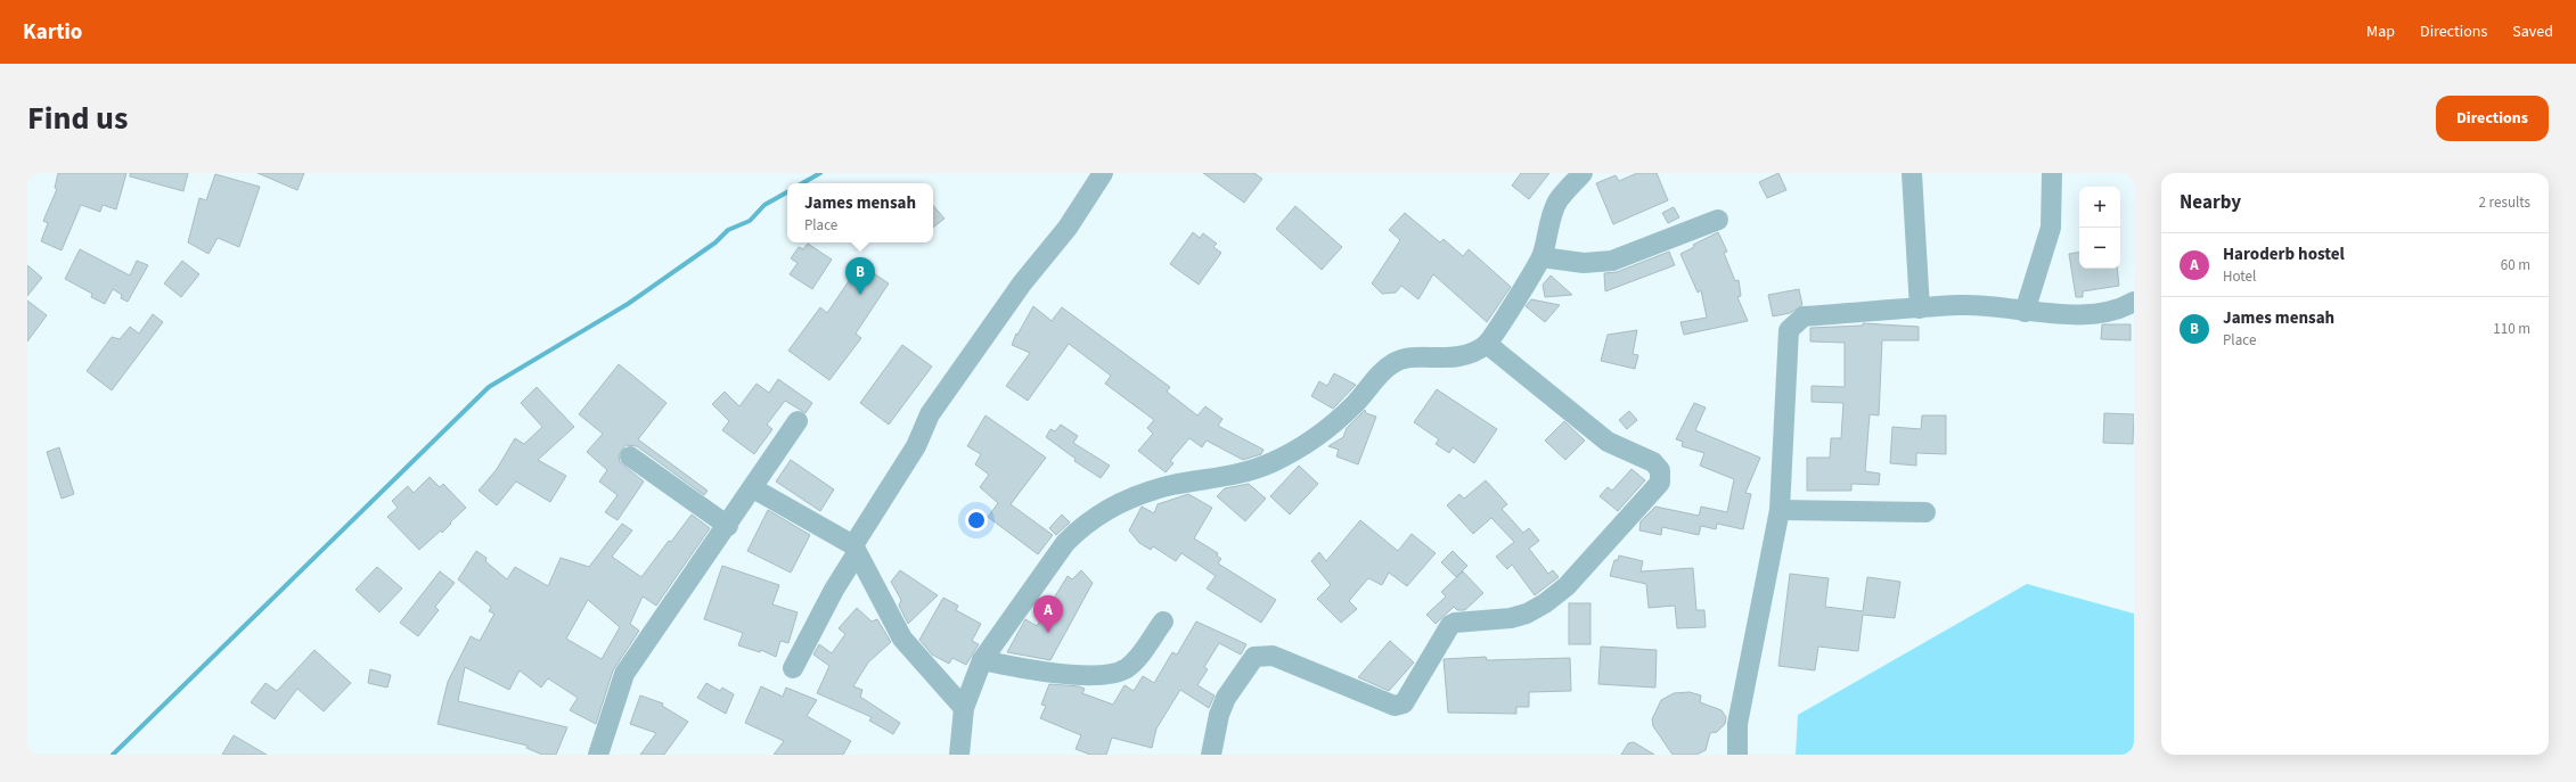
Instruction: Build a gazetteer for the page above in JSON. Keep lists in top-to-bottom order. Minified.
{"page":{"header":"Kartio","nav":["Map","Directions","Saved"],"title":"Find us","buttons":"Directions","heading":["Nearby","2 results"],"popup":["James mensah","Place"],"map_buttons":["+","−"],"list":[{"mark":"A","name":"Haroderb hostel","note":"Hotel","value":"60 m"},{"mark":"B","name":"James mensah","note":"Place","value":"110 m"}],"pins":["B","A"]}}
